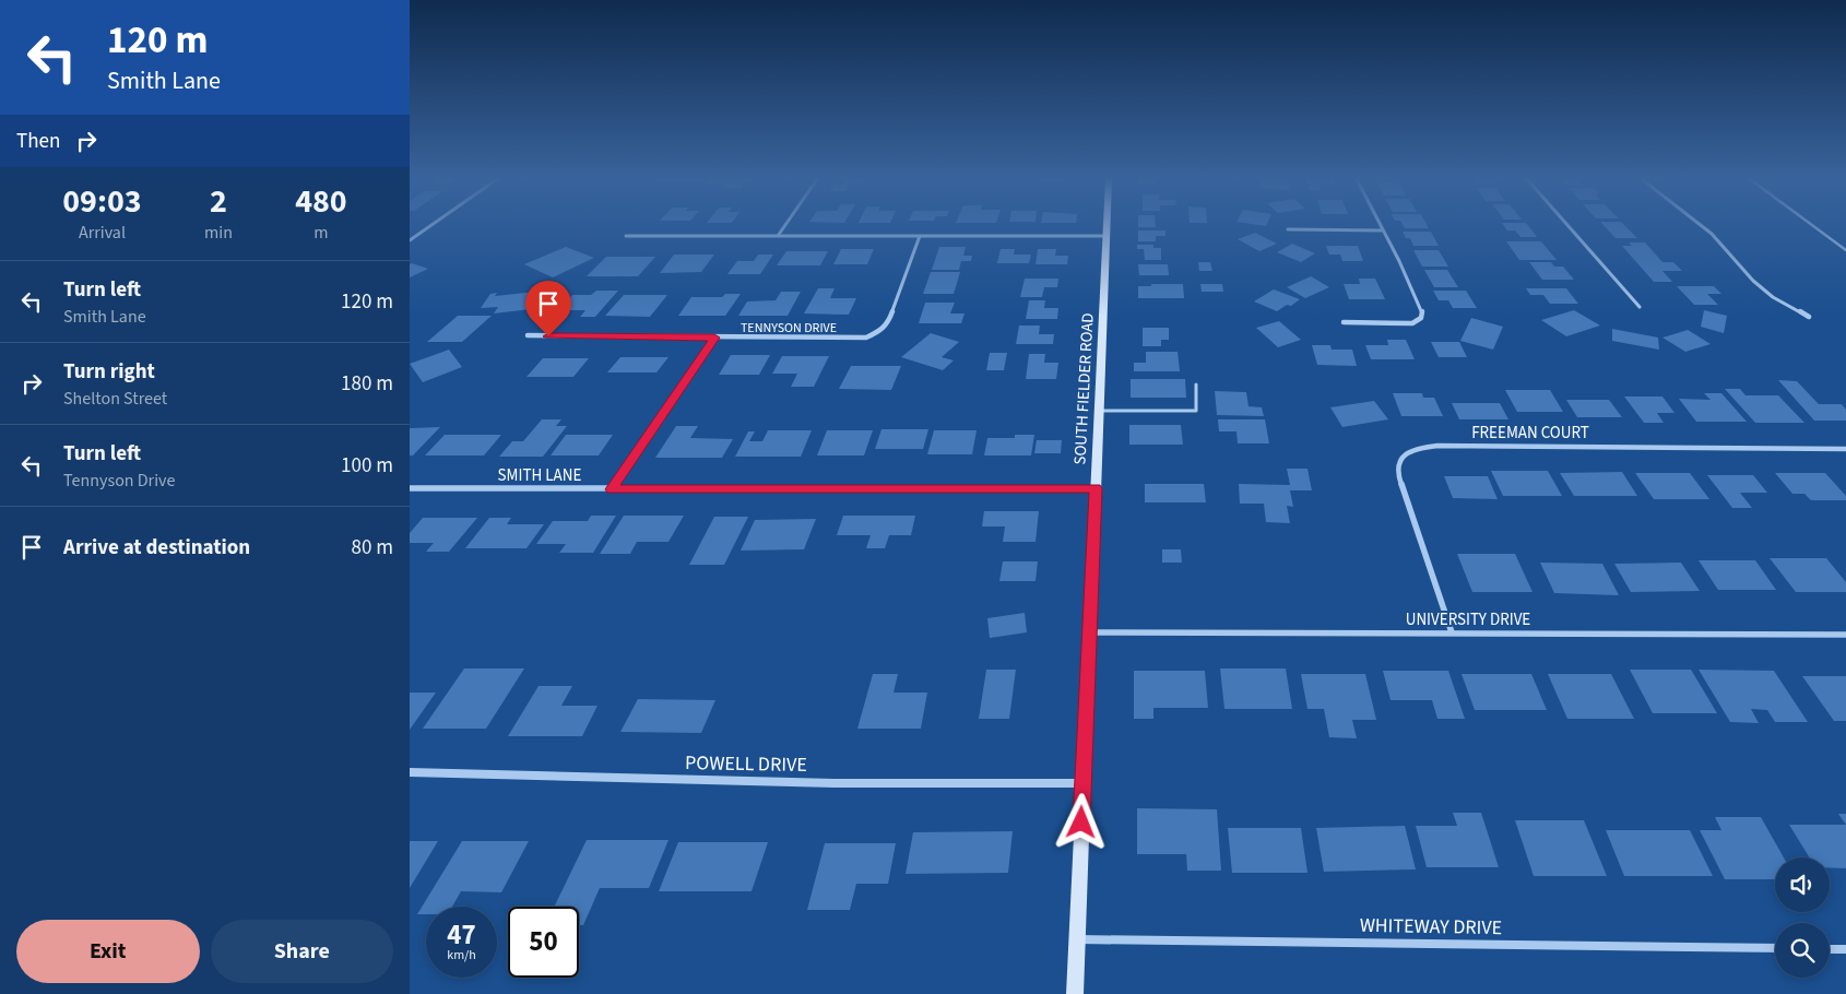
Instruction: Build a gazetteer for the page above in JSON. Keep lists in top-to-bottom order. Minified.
{"streets":{"main road":["SOUTH FIELDER ROAD"],"street":["TENNYSON DRIVE","FREEMAN COURT","SMITH LANE","UNIVERSITY DRIVE","POWELL DRIVE","WHITEWAY DRIVE"]},"crossings":[["SOUTH FIELDER ROAD","SMITH LANE"],["SOUTH FIELDER ROAD","UNIVERSITY DRIVE"],["SOUTH FIELDER ROAD","POWELL DRIVE"],["SOUTH FIELDER ROAD","WHITEWAY DRIVE"],["FREEMAN COURT","UNIVERSITY DRIVE"]],"page":{"turn":["120 m","Smith Lane"],"then":"Then","eta":["09:03","Arrival","2","min","480","m"],"list":[{"name":"Turn left","note":"Smith Lane","value":"120 m"},{"name":"Turn right","note":"Shelton Street","value":"180 m"},{"name":"Turn left","note":"Tennyson Drive","value":"100 m"},{"name":"Arrive at destination","value":"80 m"}],"speed":"47 km/h","limit":"50","buttons":["Exit","Share"]}}
